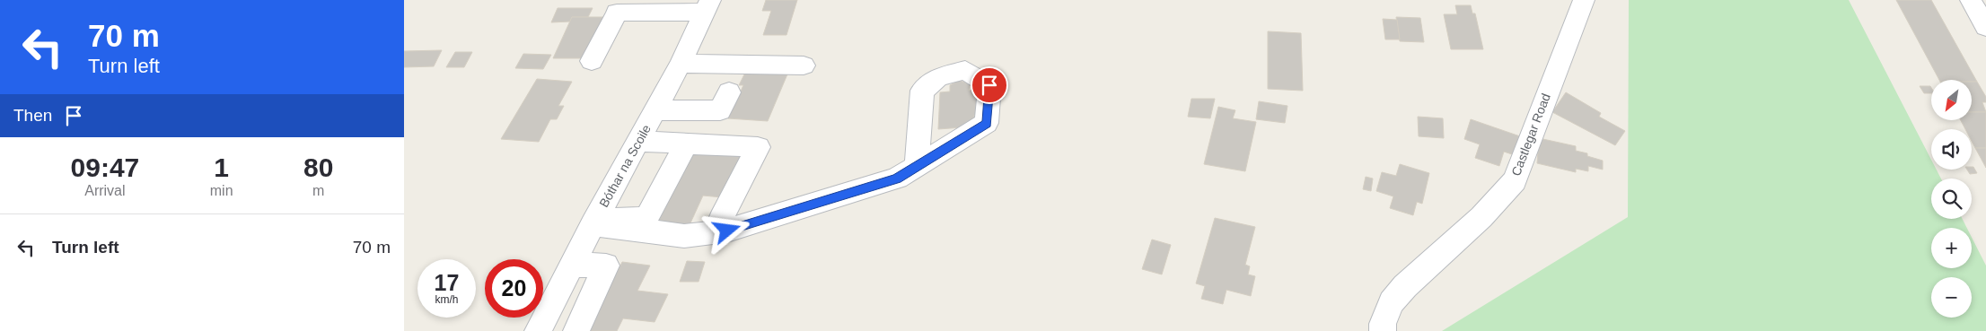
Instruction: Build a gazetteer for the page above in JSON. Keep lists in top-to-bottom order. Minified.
{"streets":{"street":["Castlegar Road","Bóthar na Scoile"]},"north":"bottom left","page":{"turn":["70 m","Turn left"],"map_buttons":["+","−"],"then":"Then","eta":["09:47","Arrival","1","min","80","m"],"list":[{"name":"Turn left","value":"70 m"}],"speed":"17 km/h","limit":"20"}}
